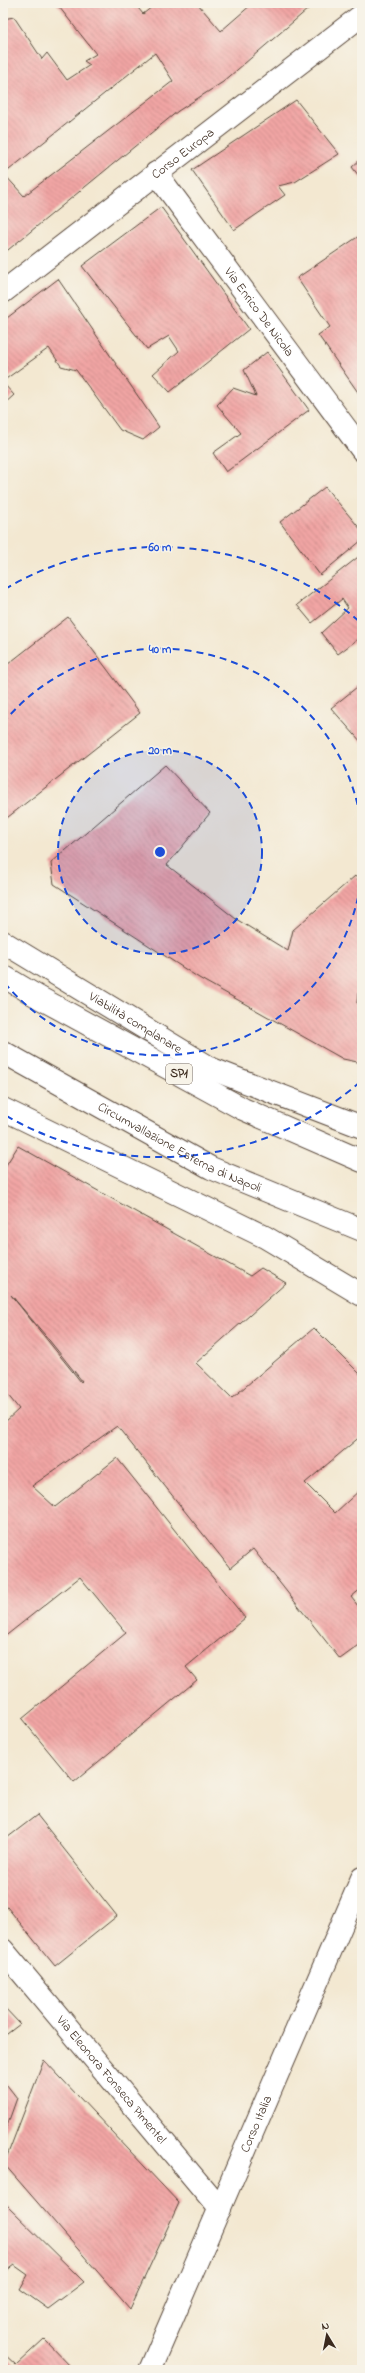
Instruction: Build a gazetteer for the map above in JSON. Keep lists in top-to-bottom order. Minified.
{"streets":{"main road":["Corso Europa","Via Enrico De Nicola","Viabilità complanare","SP1","Circumvallazione Esterna di Napoli","Via Eleonora Fonseca Pimentel","Corso Italia"]},"crossings":[["Corso Europa","Via Enrico De Nicola"],["Via Eleonora Fonseca Pimentel","Corso Italia"]],"north":"top","rings":["60 m","40 m","20 m"]}
